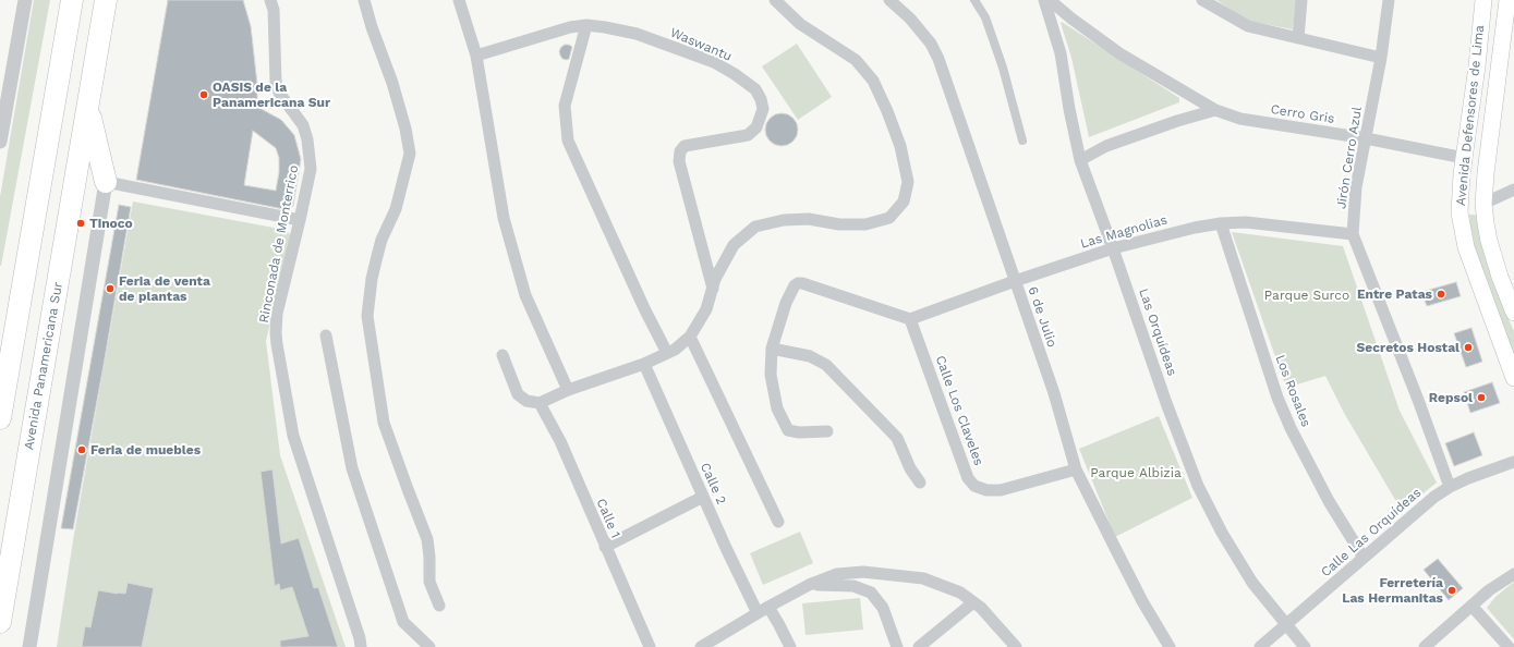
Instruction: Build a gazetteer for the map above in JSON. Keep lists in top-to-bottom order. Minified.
{"streets":{"highway":["Avenida Panamericana Sur"],"main road":["Avenida Defensores de Lima"],"street":["Waswantu","Cerro Gris","Jirón Cerro Azul","Las Magnolias","Rinconada de Monterrico","6 de Julio","Las Orquídeas","Los Rosales","Calle Los Claveles","Calle 2","Calle 1","Calle Las Orquídeas"]},"crossings":[["Cerro Gris","Avenida Defensores de Lima"],["Cerro Gris","Jirón Cerro Azul"],["Jirón Cerro Azul","Las Magnolias"],["Jirón Cerro Azul","Calle Las Orquídeas"],["Las Magnolias","6 de Julio"],["Las Magnolias","Las Orquídeas"],["Las Magnolias","Los Rosales"],["Las Magnolias","Calle Los Claveles"],["6 de Julio","Calle Los Claveles"],["Las Orquídeas","Calle Las Orquídeas"],["Los Rosales","Calle Las Orquídeas"]],"parks":["Parque Surco","Parque Albizia"],"places":["OASIS de la Panamericana Sur","Tinoco","Feria de venta de plantas","Entre Patas","Secretos Hostal","Repsol","Feria de muebles","Ferretería Las Hermanitas"]}
